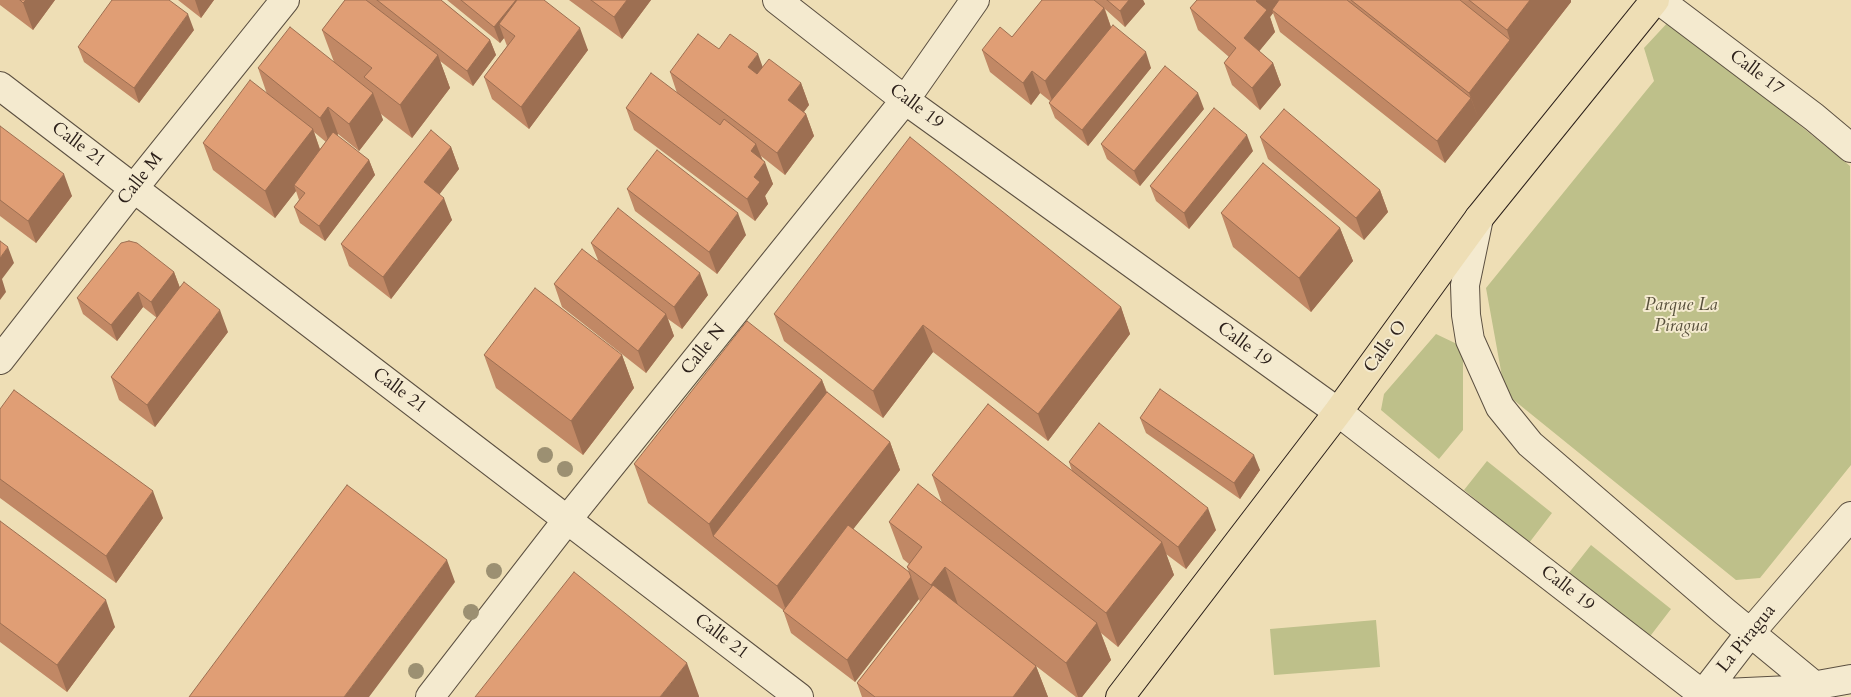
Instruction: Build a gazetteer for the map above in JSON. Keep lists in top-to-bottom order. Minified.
{"streets":{"main road":["Calle O"],"street":["Calle 17","Calle 19","Calle 21","Calle M","Calle N","La Piragua"]},"crossings":[["Calle 19","Calle O"],["Calle 19","Calle N"],["Calle 19","La Piragua"],["Calle 21","Calle M"],["Calle 21","Calle N"]],"parks":["Parque La Piragua"]}
